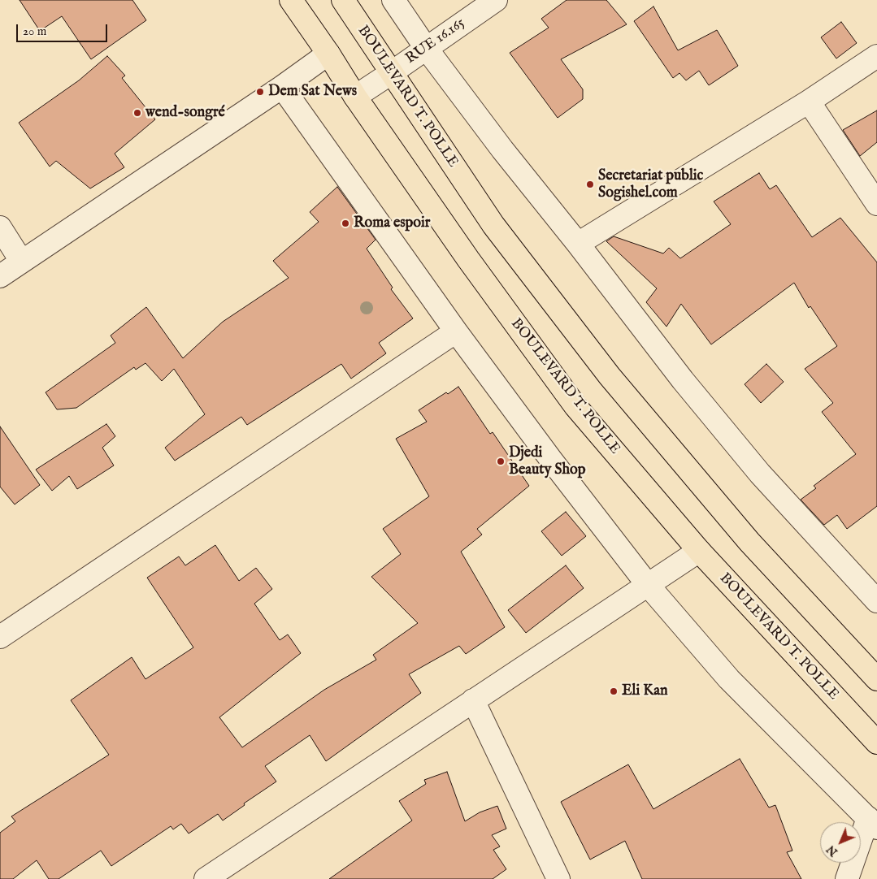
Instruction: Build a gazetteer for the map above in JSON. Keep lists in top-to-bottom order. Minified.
{"streets":{"highway":["BOULEVARD T. POLLE"],"street":["RUE 16.165"]},"crossings":[["RUE 16.165","BOULEVARD T. POLLE"]],"places":["Dem Sat News","wend-songré","Secretariat public Sogishel.com","Roma espoir","Djedi Beauty Shop","Eli Kan"],"scale_bar":"20 m","north":"bottom left"}
